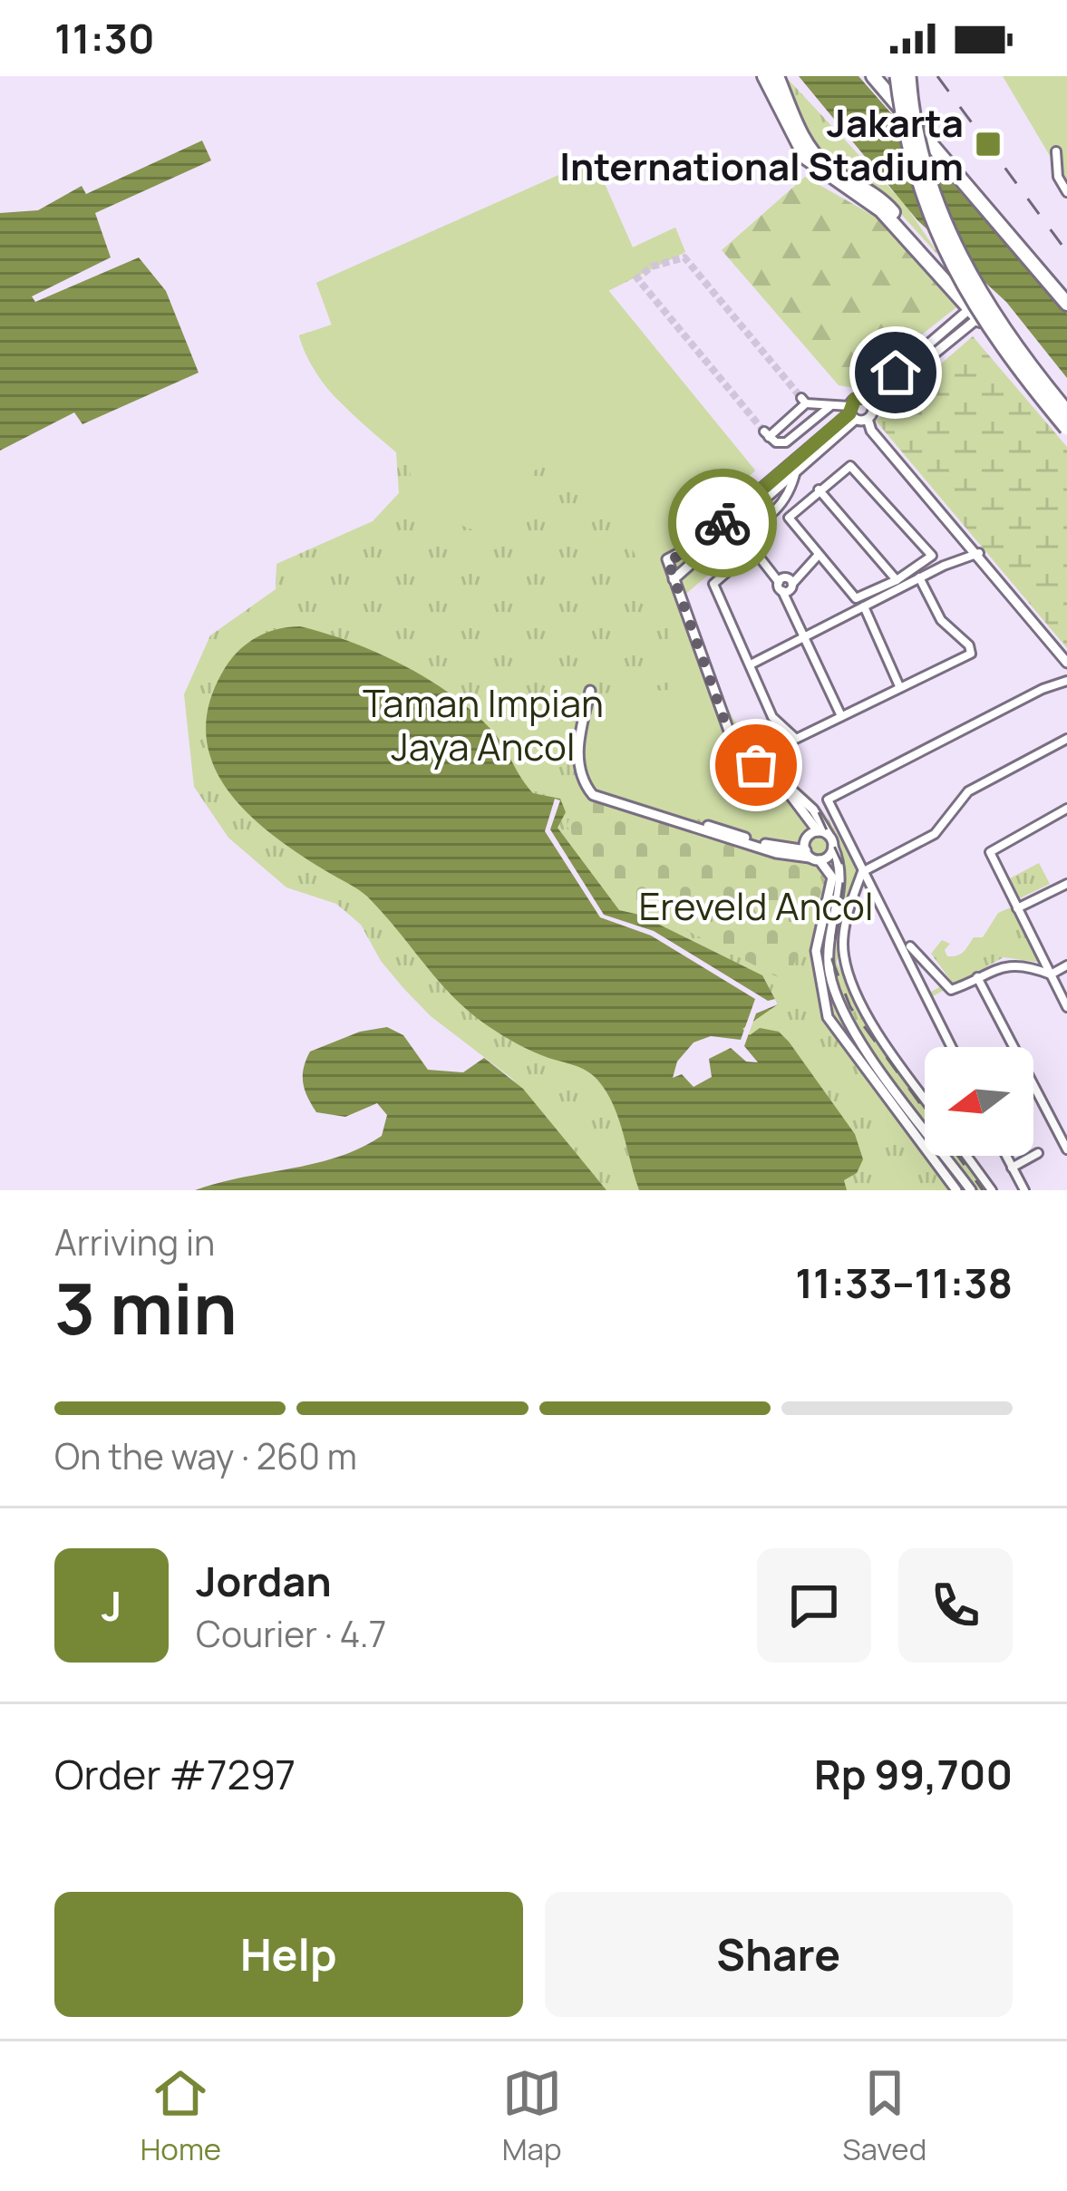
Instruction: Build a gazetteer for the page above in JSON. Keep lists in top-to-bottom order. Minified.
{"parks":["Taman Impian Jaya Ancol","Ereveld Ancol"],"places":{"transit":["Jakarta International Stadium"]},"north":"left","page":{"status":"11:30","heading":["3 min","Arriving in","11:33–11:38"],"panel":["Jordan","Courier · 4.7","Order #7297","Rp 99,700"],"bar":"On the way · 260 m","round":"J","buttons":["Help","Share"],"tabs":["Home","Map","Saved"]}}
